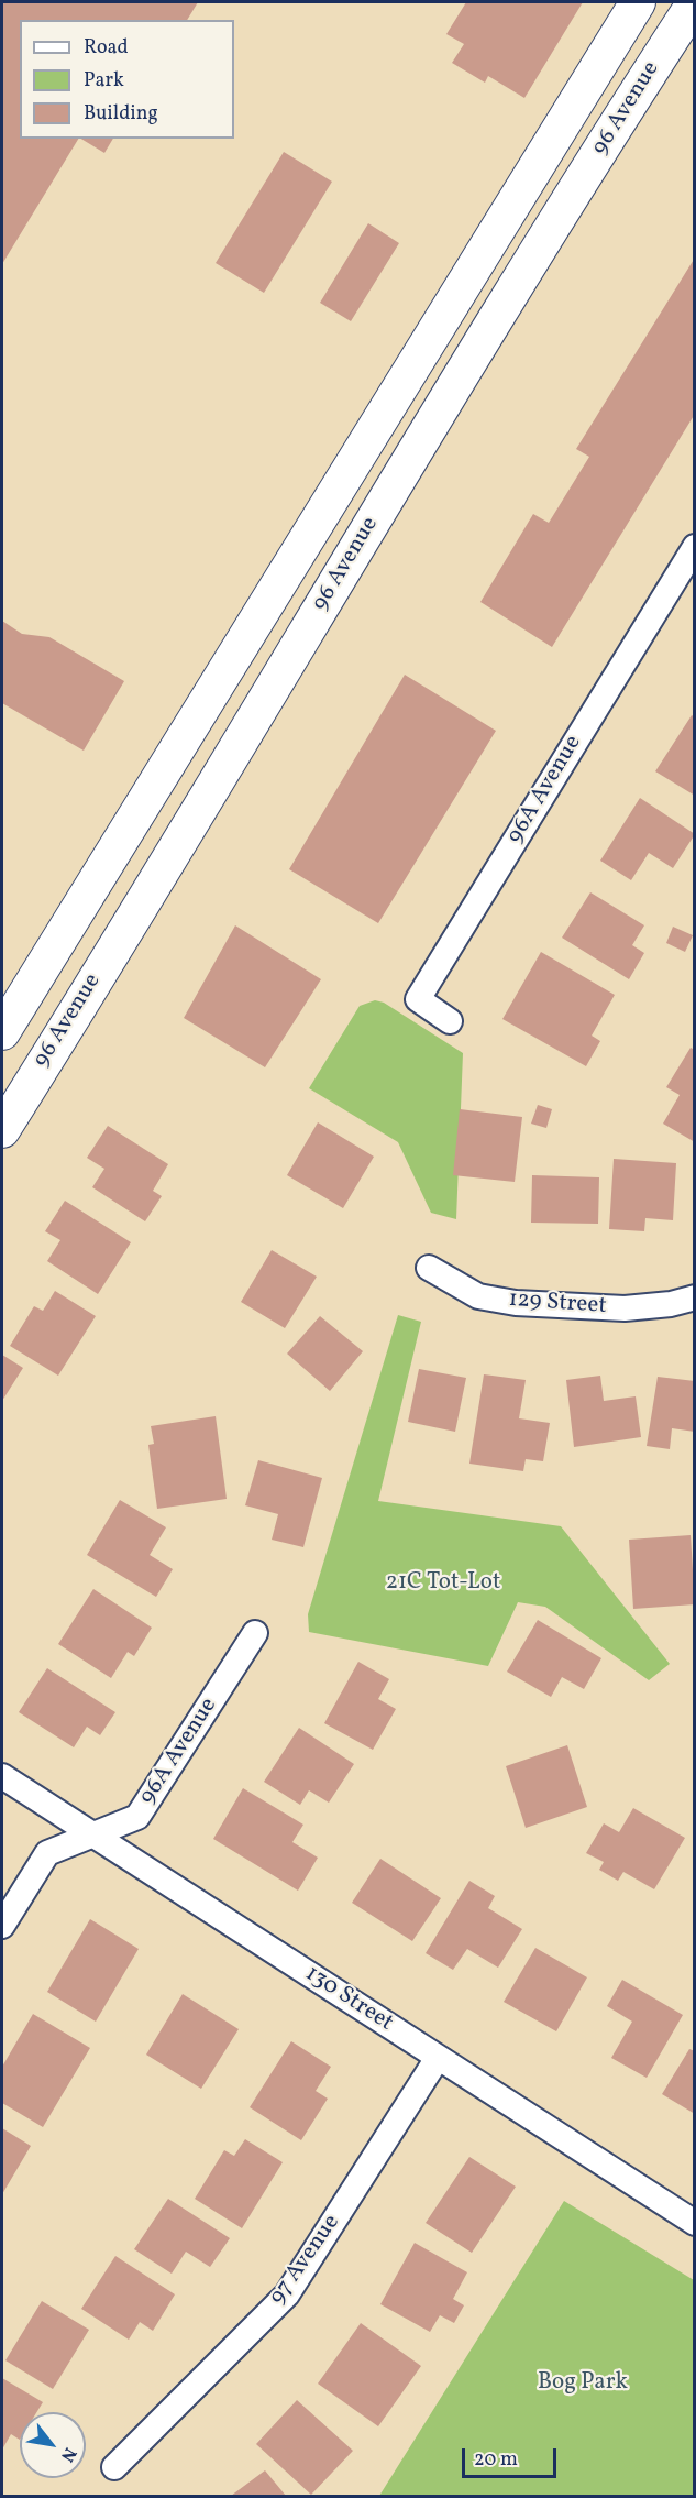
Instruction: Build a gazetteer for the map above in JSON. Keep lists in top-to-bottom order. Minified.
{"streets":{"main road":["96 Avenue"],"street":["96A Avenue","129 Street","130 Street","97 Avenue"]},"crossings":[["96A Avenue","130 Street"],["130 Street","97 Avenue"]],"parks":["21C Tot-Lot","Bog Park"],"legend":["Road","Park","Building"],"scale_bar":"20 m","north":"bottom right"}
